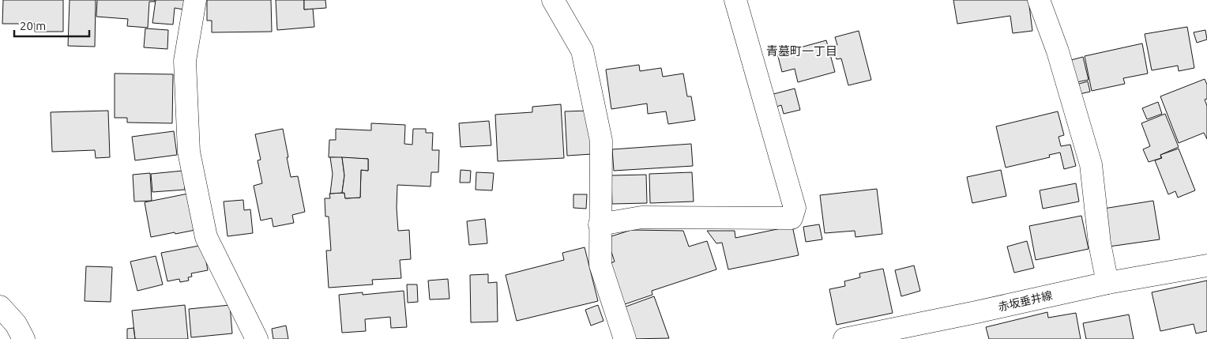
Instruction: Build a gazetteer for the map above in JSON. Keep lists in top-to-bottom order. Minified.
{"streets":{"street":["赤坂垂井線"]},"districts":["青墓町一丁目"],"scale_bar":"20 m"}
